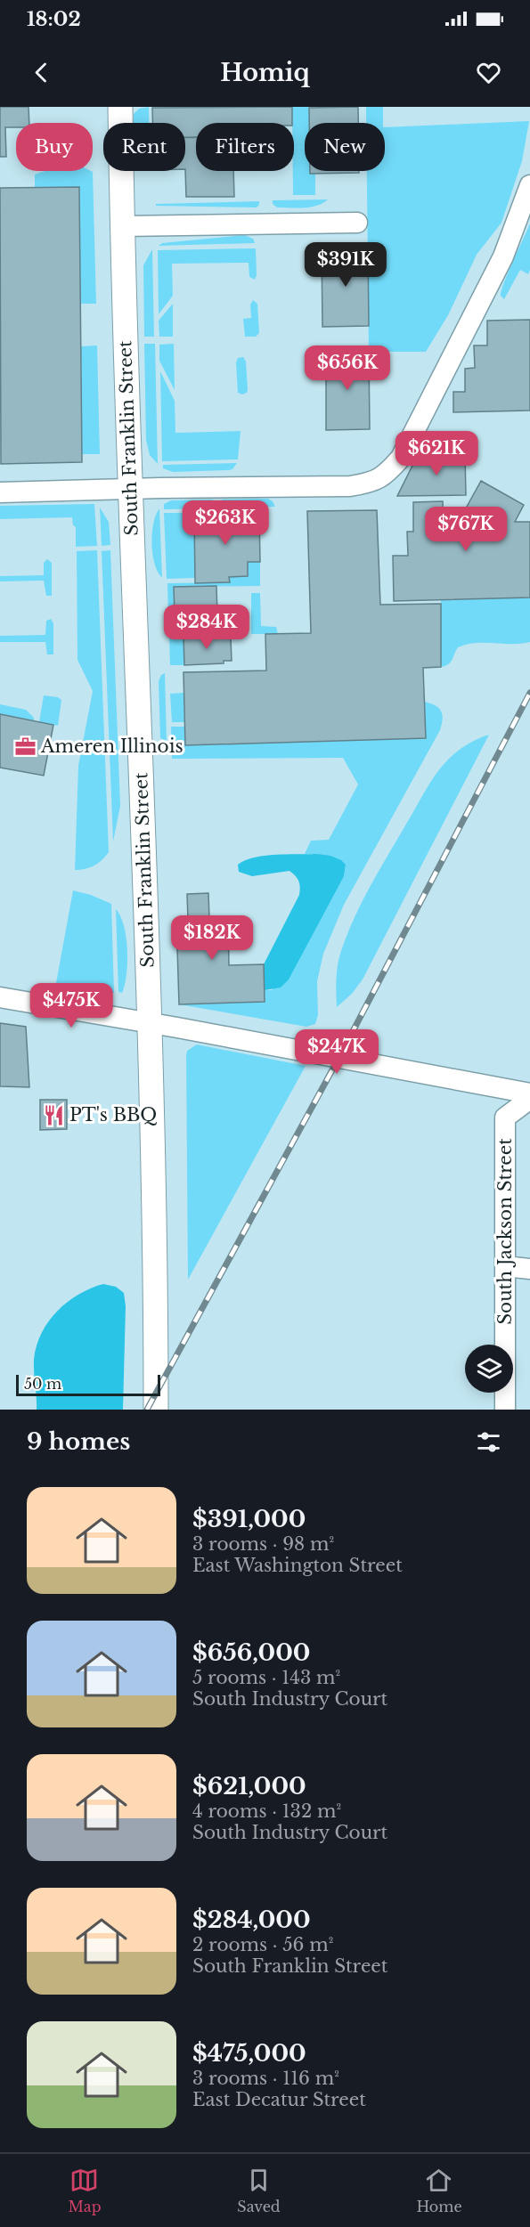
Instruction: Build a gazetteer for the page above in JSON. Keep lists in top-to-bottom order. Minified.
{"streets":{"main road":["South Franklin Street"],"street":["South Jackson Street"]},"places":{"office":["Ameren Illinois"],"restaurant":["PT's BBQ"]},"scale_bar":"50 m","page":{"status":"18:02","header":"Homiq","chip":["Buy","Rent","Filters","New"],"price":["$391K","$656K","$621K","$263K","$767K","$284K","$182K","$475K","$247K"],"scale":"50 m","heading":"9 homes","list":[{"name":"$391,000","note":"3 rooms · 98 m² · East Washington Street"},{"name":"$656,000","note":"5 rooms · 143 m² · South Industry Court"},{"name":"$621,000","note":"4 rooms · 132 m² · South Industry Court"},{"name":"$284,000","note":"2 rooms · 56 m² · South Franklin Street"},{"name":"$475,000","note":"3 rooms · 116 m² · East Decatur Street"}],"tabs":["Map","Saved","Home"]}}
